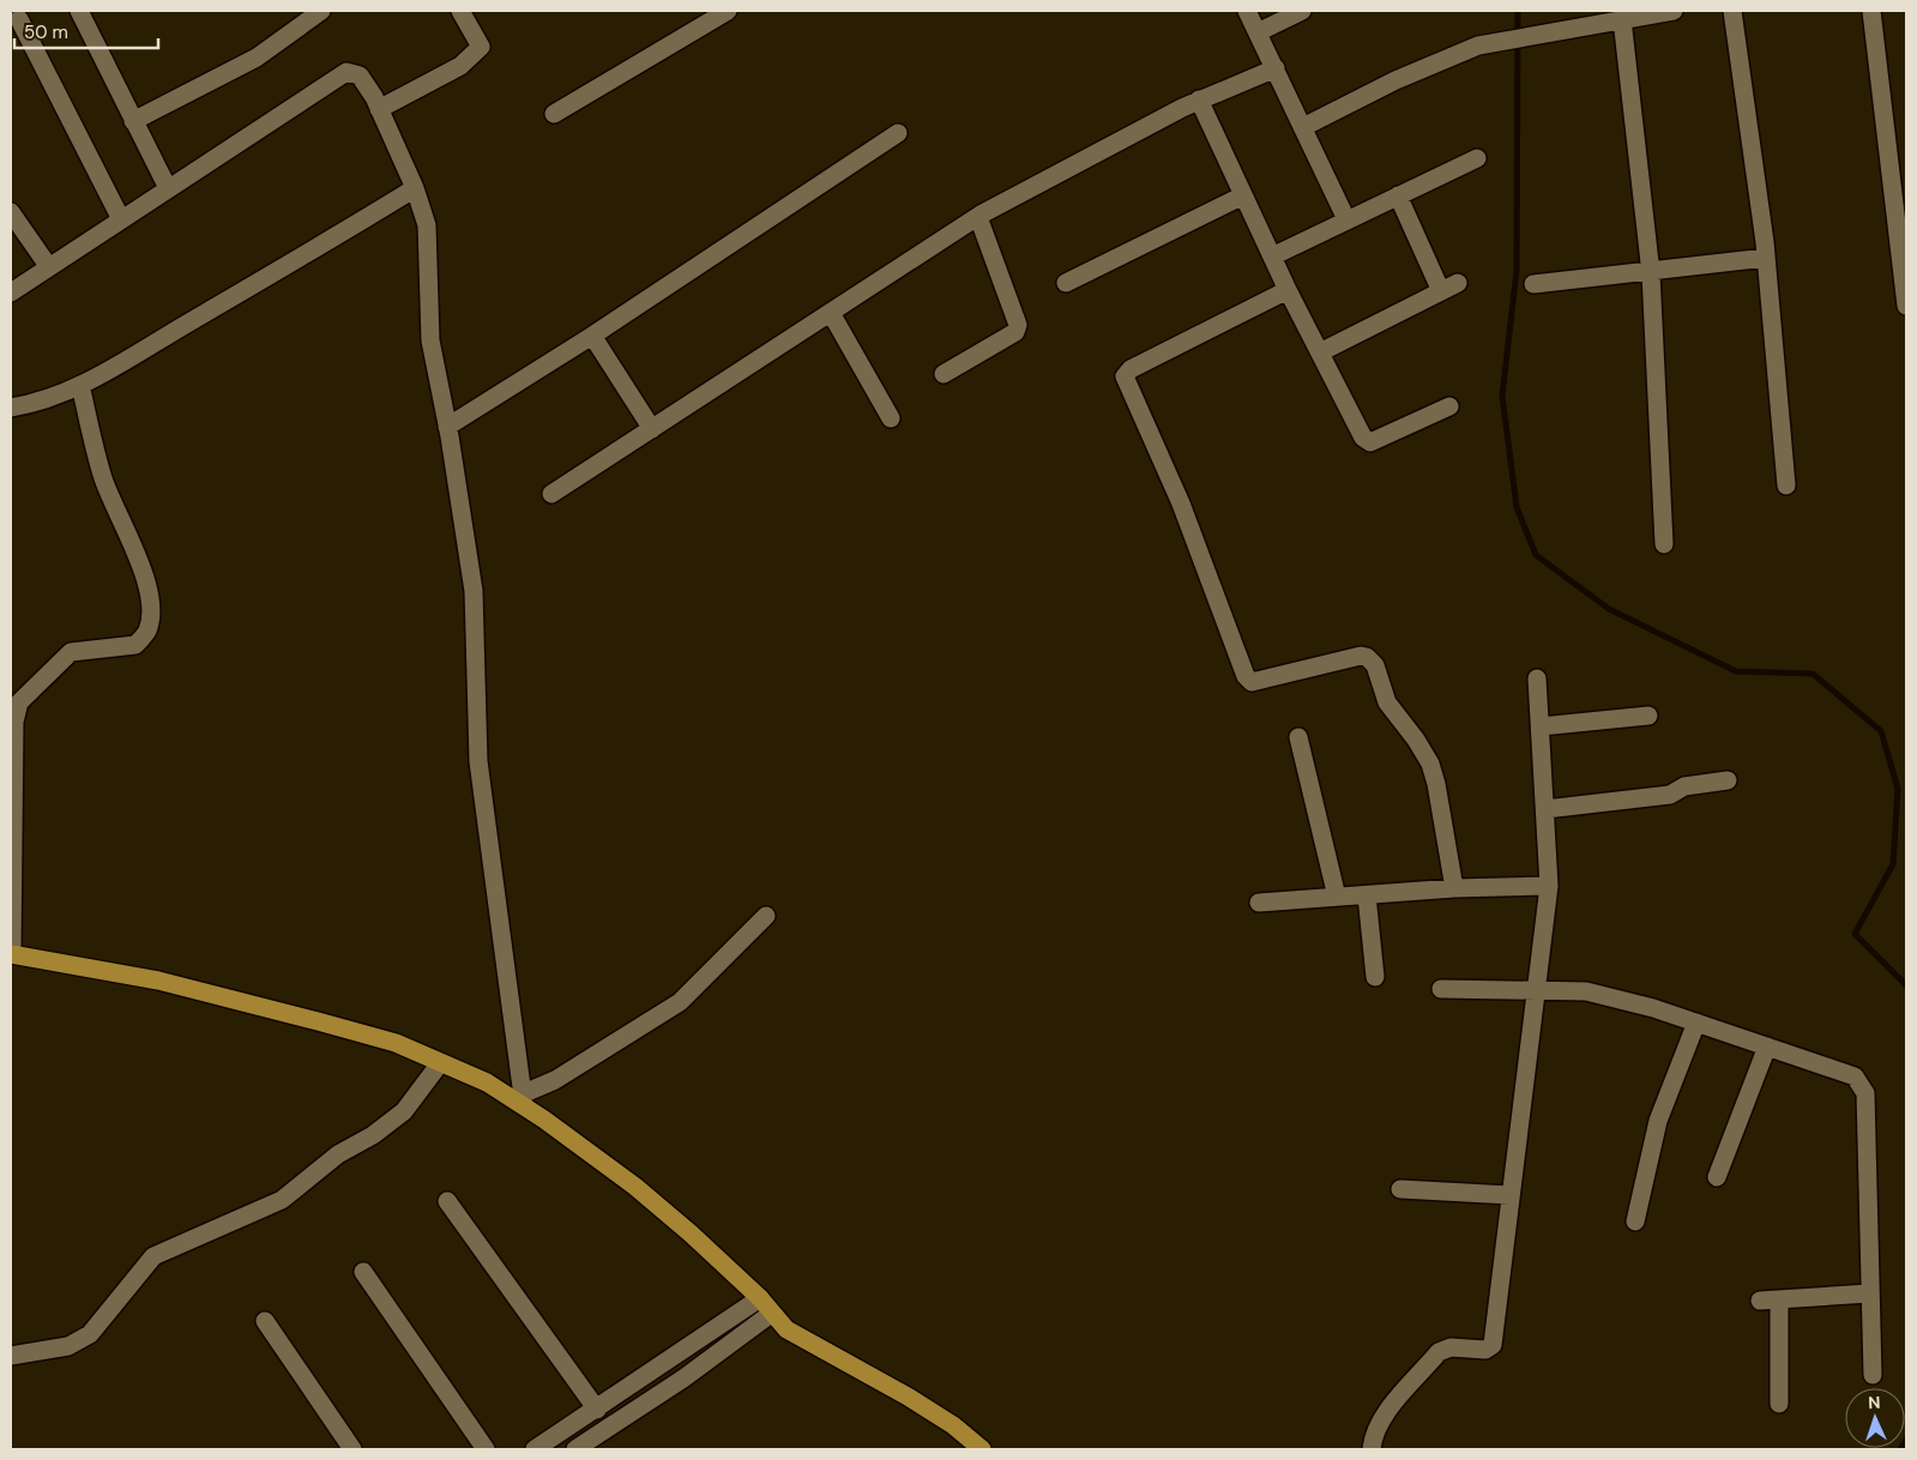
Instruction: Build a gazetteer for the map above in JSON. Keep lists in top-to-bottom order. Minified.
{"scale_bar":"50 m","north":"top"}
